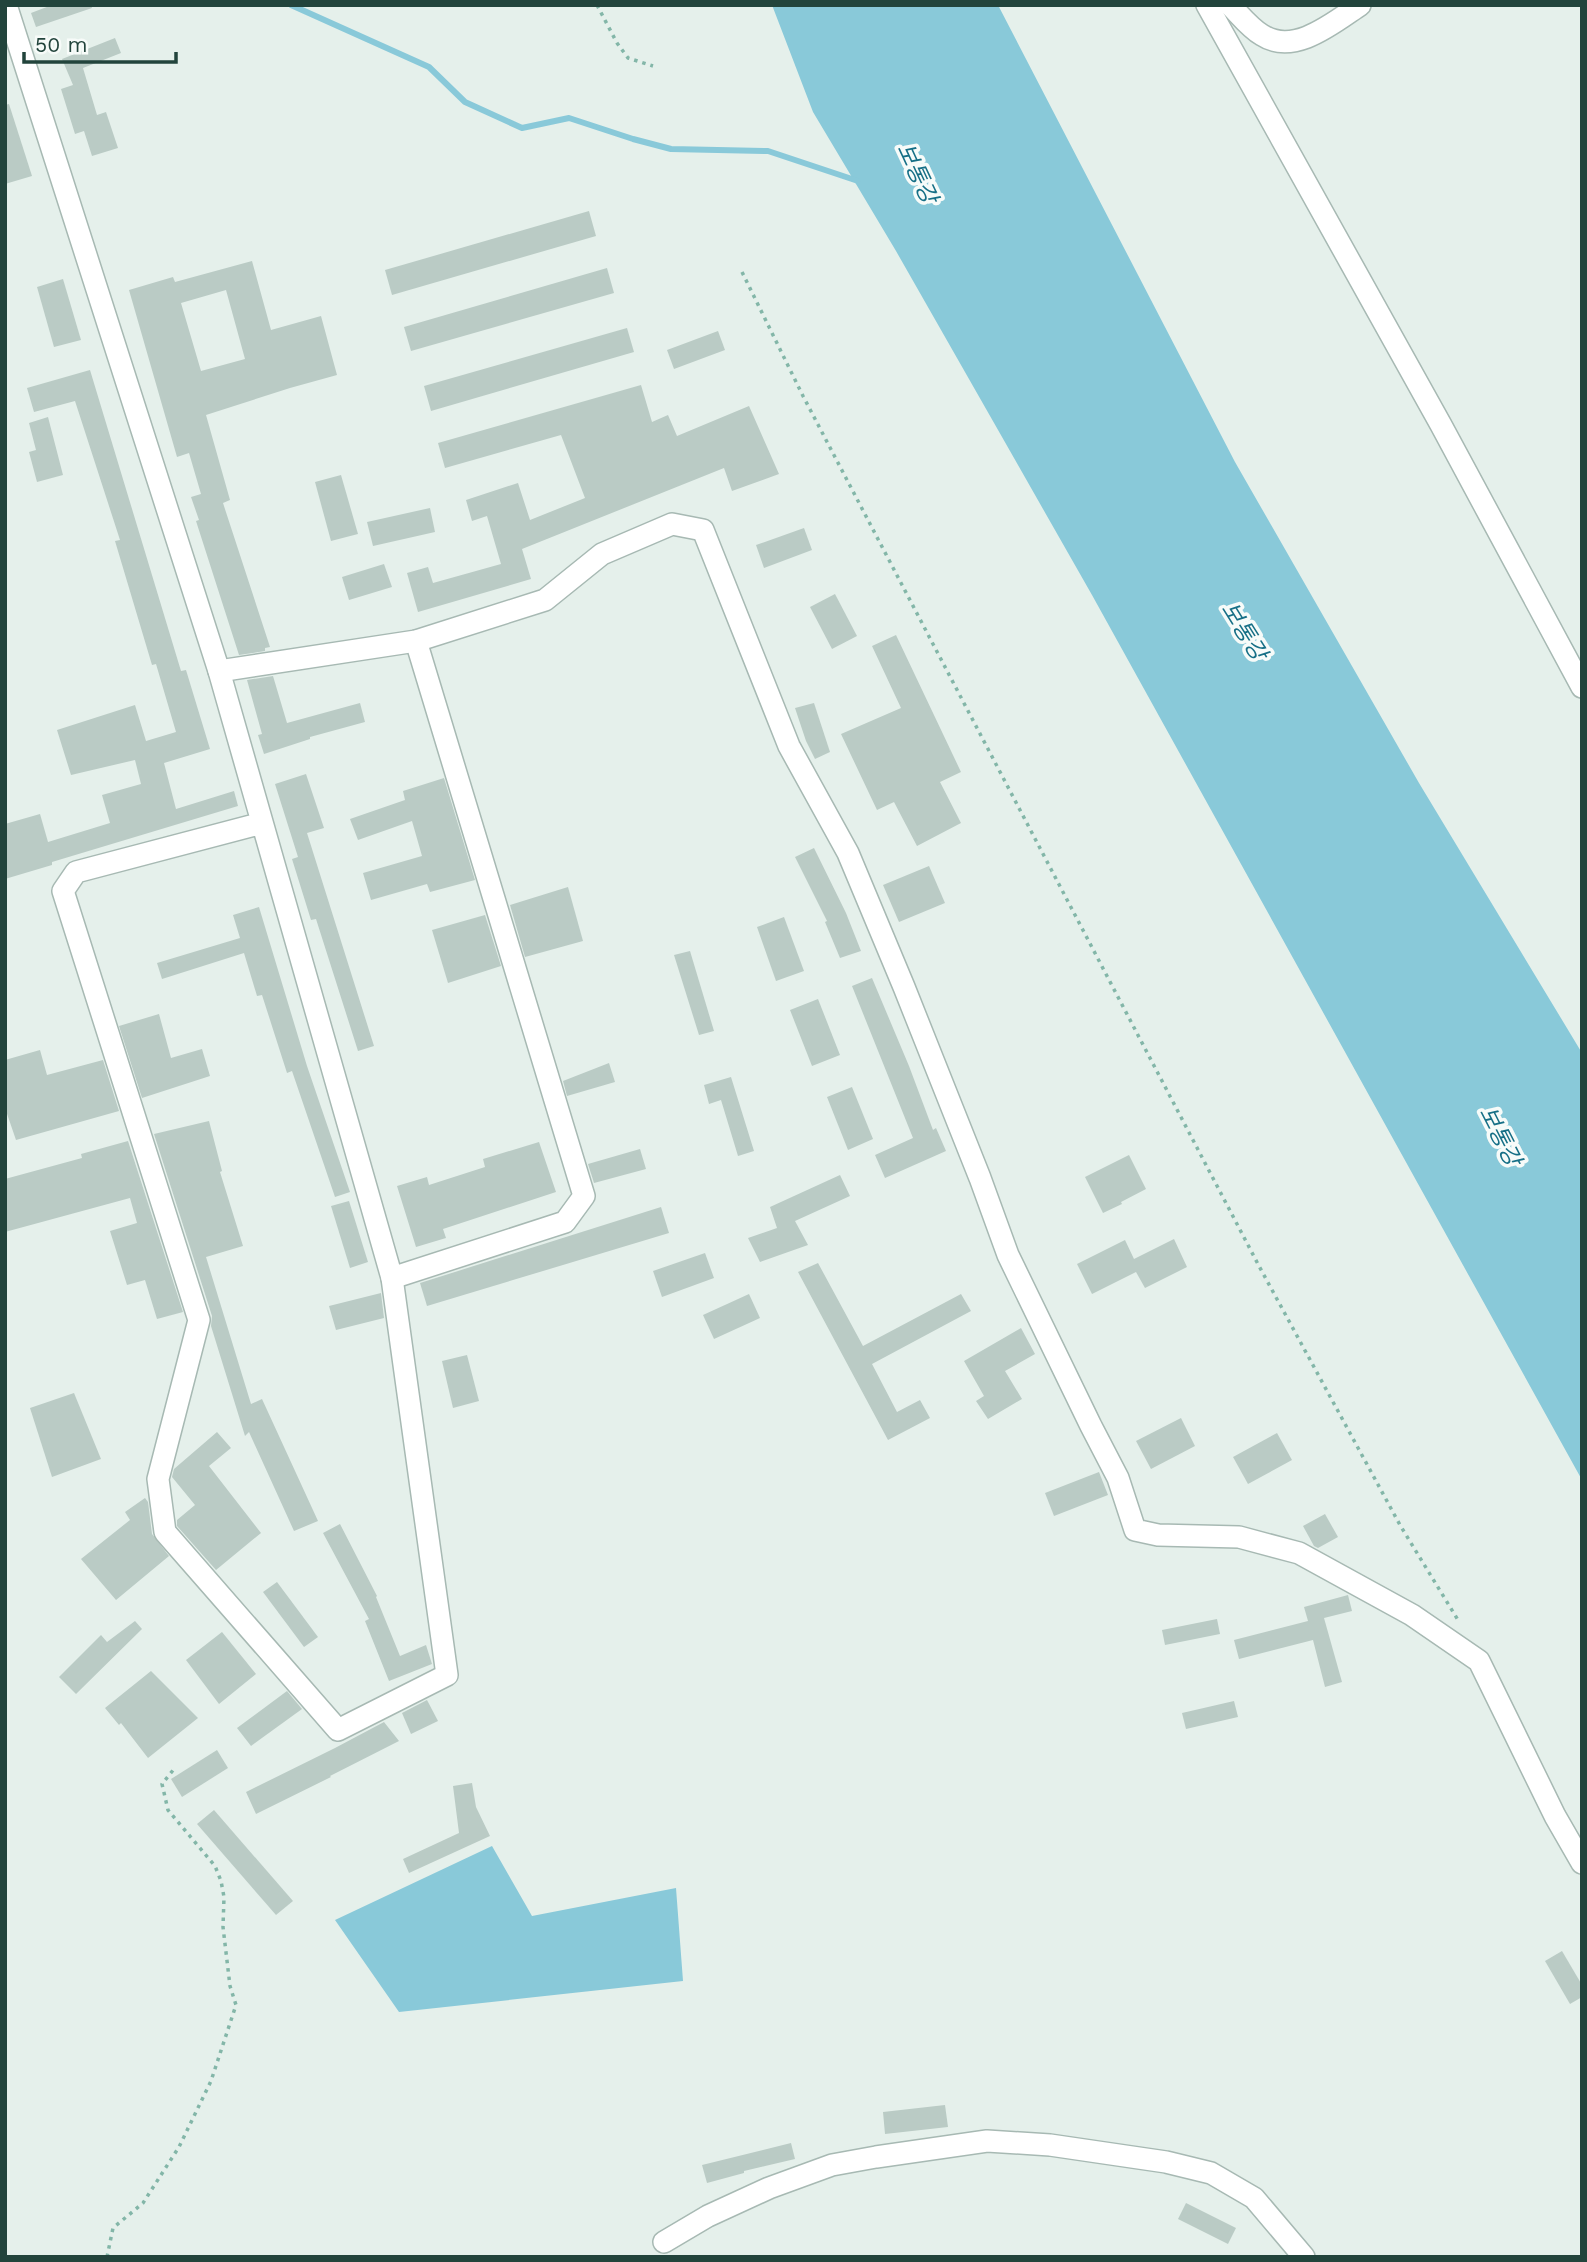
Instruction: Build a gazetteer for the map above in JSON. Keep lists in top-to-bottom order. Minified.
{"water":["보통강"],"scale_bar":"50 m"}
